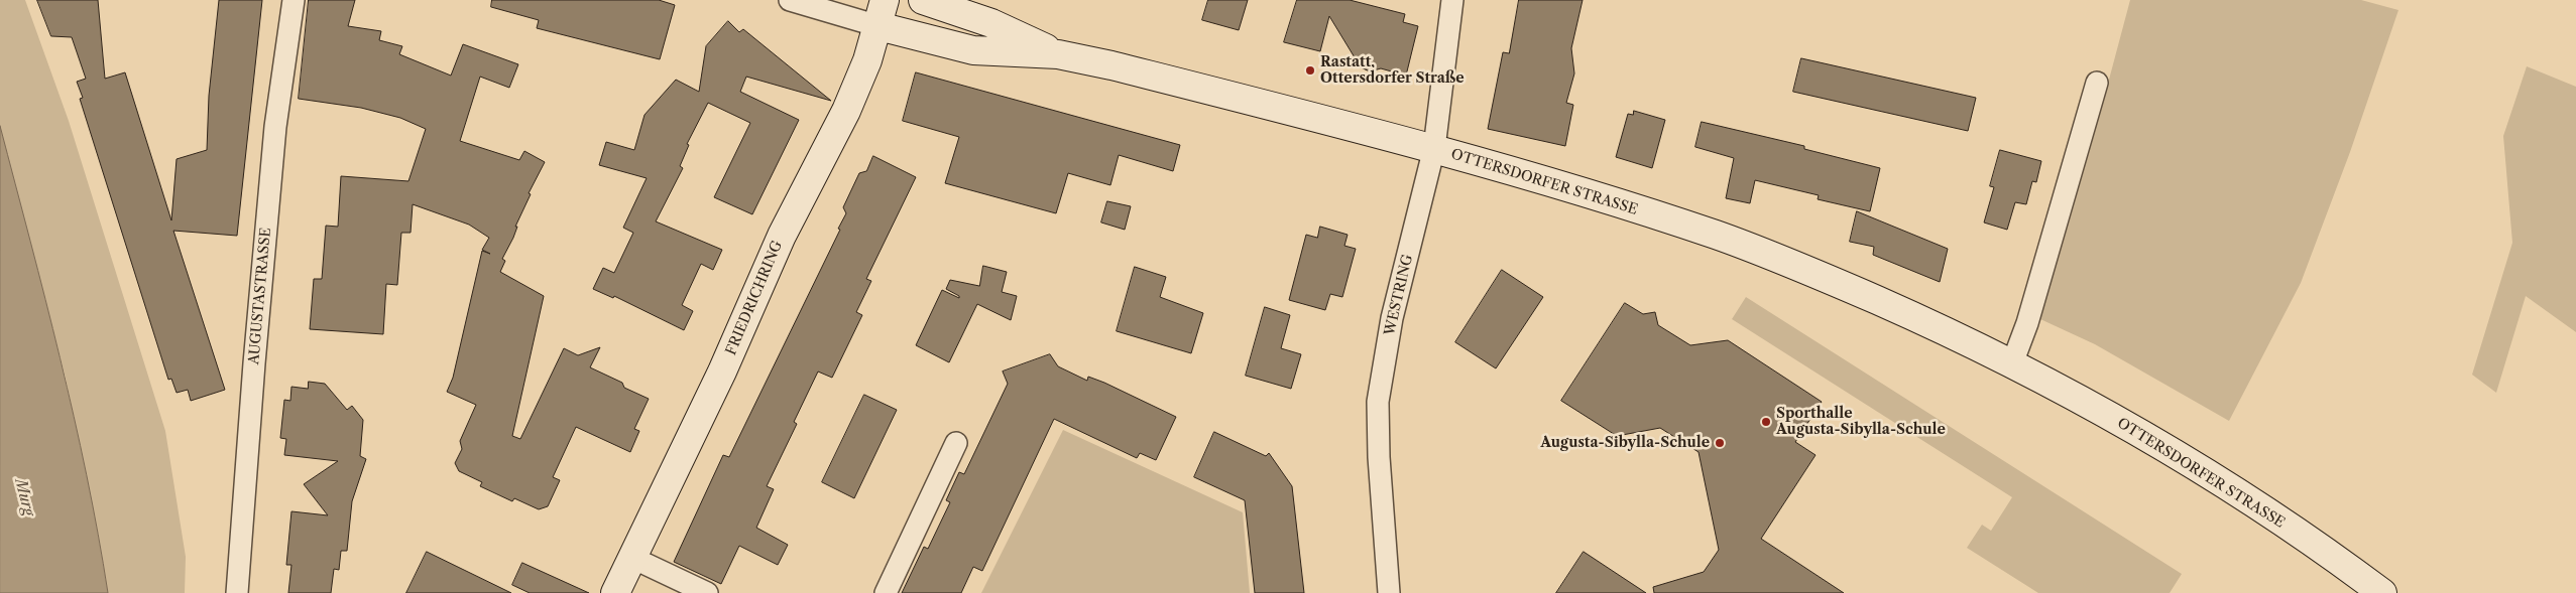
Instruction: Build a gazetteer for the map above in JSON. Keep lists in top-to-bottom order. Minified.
{"streets":{"street":["OTTERSDORFER STRASSE","WESTRING","AUGUSTASTRASSE","FRIEDRICHRING"]},"crossings":[["OTTERSDORFER STRASSE","WESTRING"],["OTTERSDORFER STRASSE","FRIEDRICHRING"]],"water":["Murg"],"places":["Rastatt, Ottersdorfer Straße","Sporthalle Augusta-Sibylla-Schule","Augusta-Sibylla-Schule"]}
